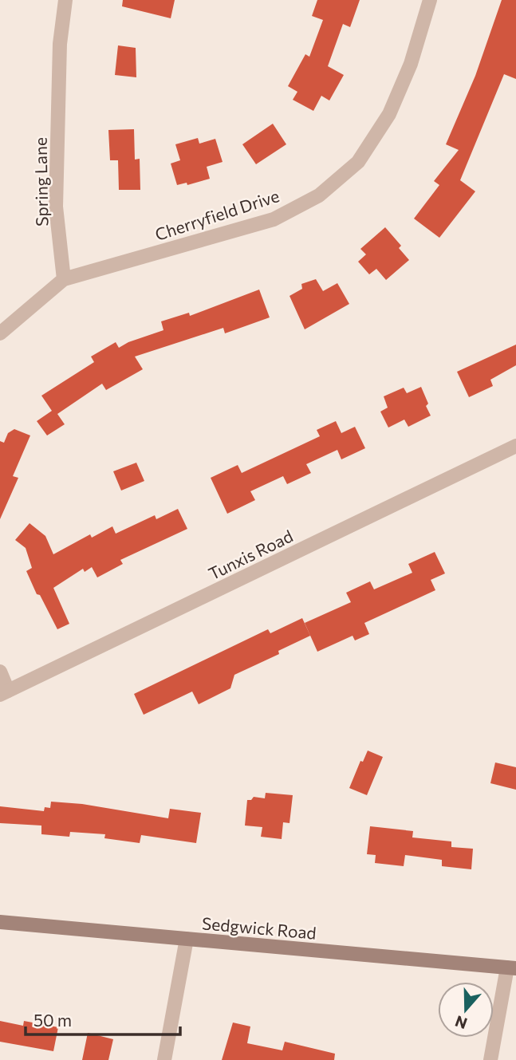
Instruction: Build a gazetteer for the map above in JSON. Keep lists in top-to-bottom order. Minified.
{"streets":{"main road":["Sedgwick Road"],"street":["Spring Lane","Cherryfield Drive","Tunxis Road"]},"crossings":[["Spring Lane","Cherryfield Drive"]],"scale_bar":"50 m","north":"bottom"}
